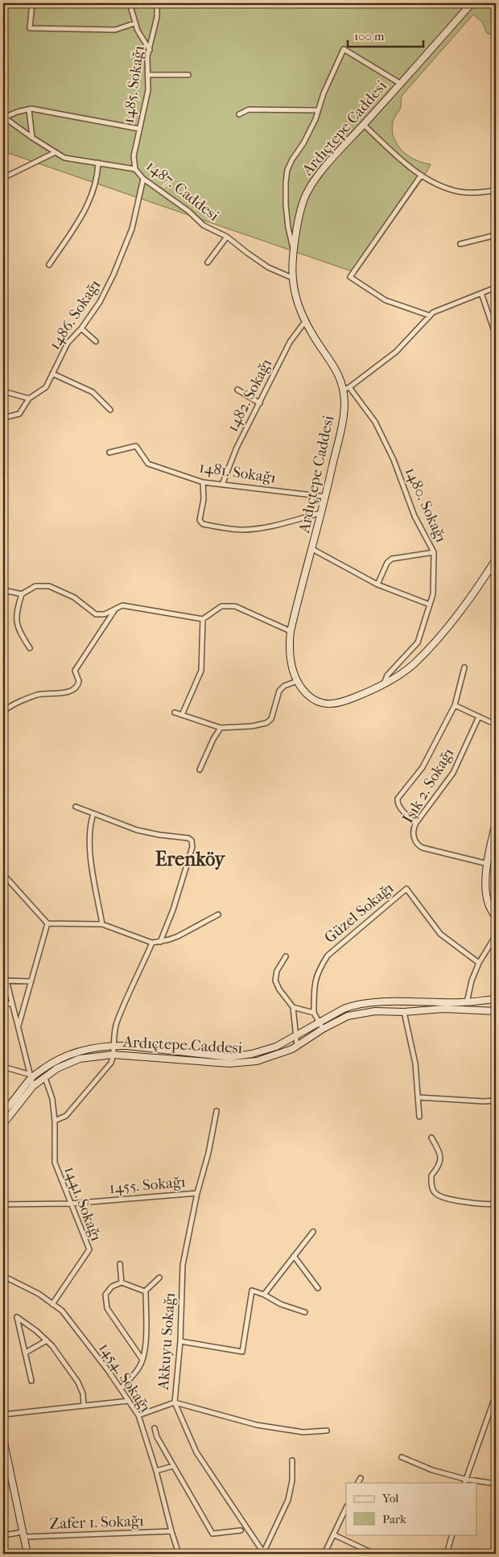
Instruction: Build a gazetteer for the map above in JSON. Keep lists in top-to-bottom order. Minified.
{"streets":{"street":["1485. Sokağı","Ardıçtepe Caddesi","1487. Caddesi","1486. Sokağı","1482. Sokağı","1481. Sokağı","1480. Sokağı","Işık 2. Sokağı","Güzel Sokağı","1455. Sokağı","1441. Sokağı","Akkuyu Sokağı","1454. Sokağı","Zafer 1. Sokağı"]},"crossings":[["1485. Sokağı","1487. Caddesi"],["Ardıçtepe Caddesi","1487. Caddesi"],["Ardıçtepe Caddesi","1482. Sokağı"],["Ardıçtepe Caddesi","1481. Sokağı"],["Ardıçtepe Caddesi","1480. Sokağı"],["Ardıçtepe Caddesi","1441. Sokağı"],["1487. Caddesi","1486. Sokağı"],["1482. Sokağı","1481. Sokağı"],["1455. Sokağı","1441. Sokağı"],["1455. Sokağı","Akkuyu Sokağı"],["1441. Sokağı","1454. Sokağı"],["1454. Sokağı","Zafer 1. Sokağı"]],"districts":["Erenköy"],"legend":["Yol","Park"],"scale_bar":"100 m"}
